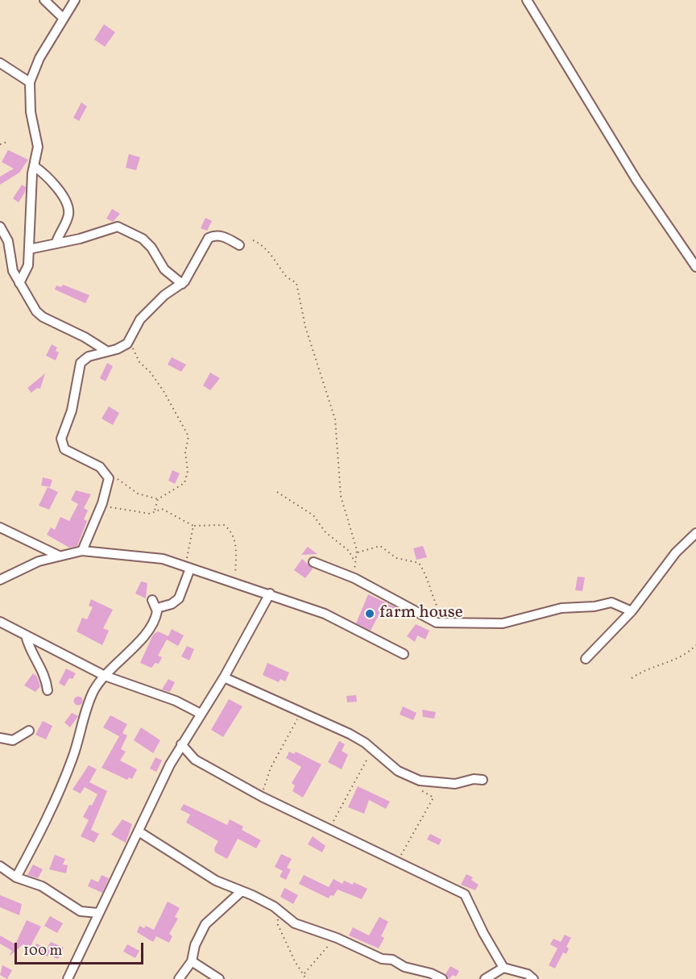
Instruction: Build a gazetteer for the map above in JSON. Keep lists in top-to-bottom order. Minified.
{"places":["farm house"],"scale_bar":"100 m"}
